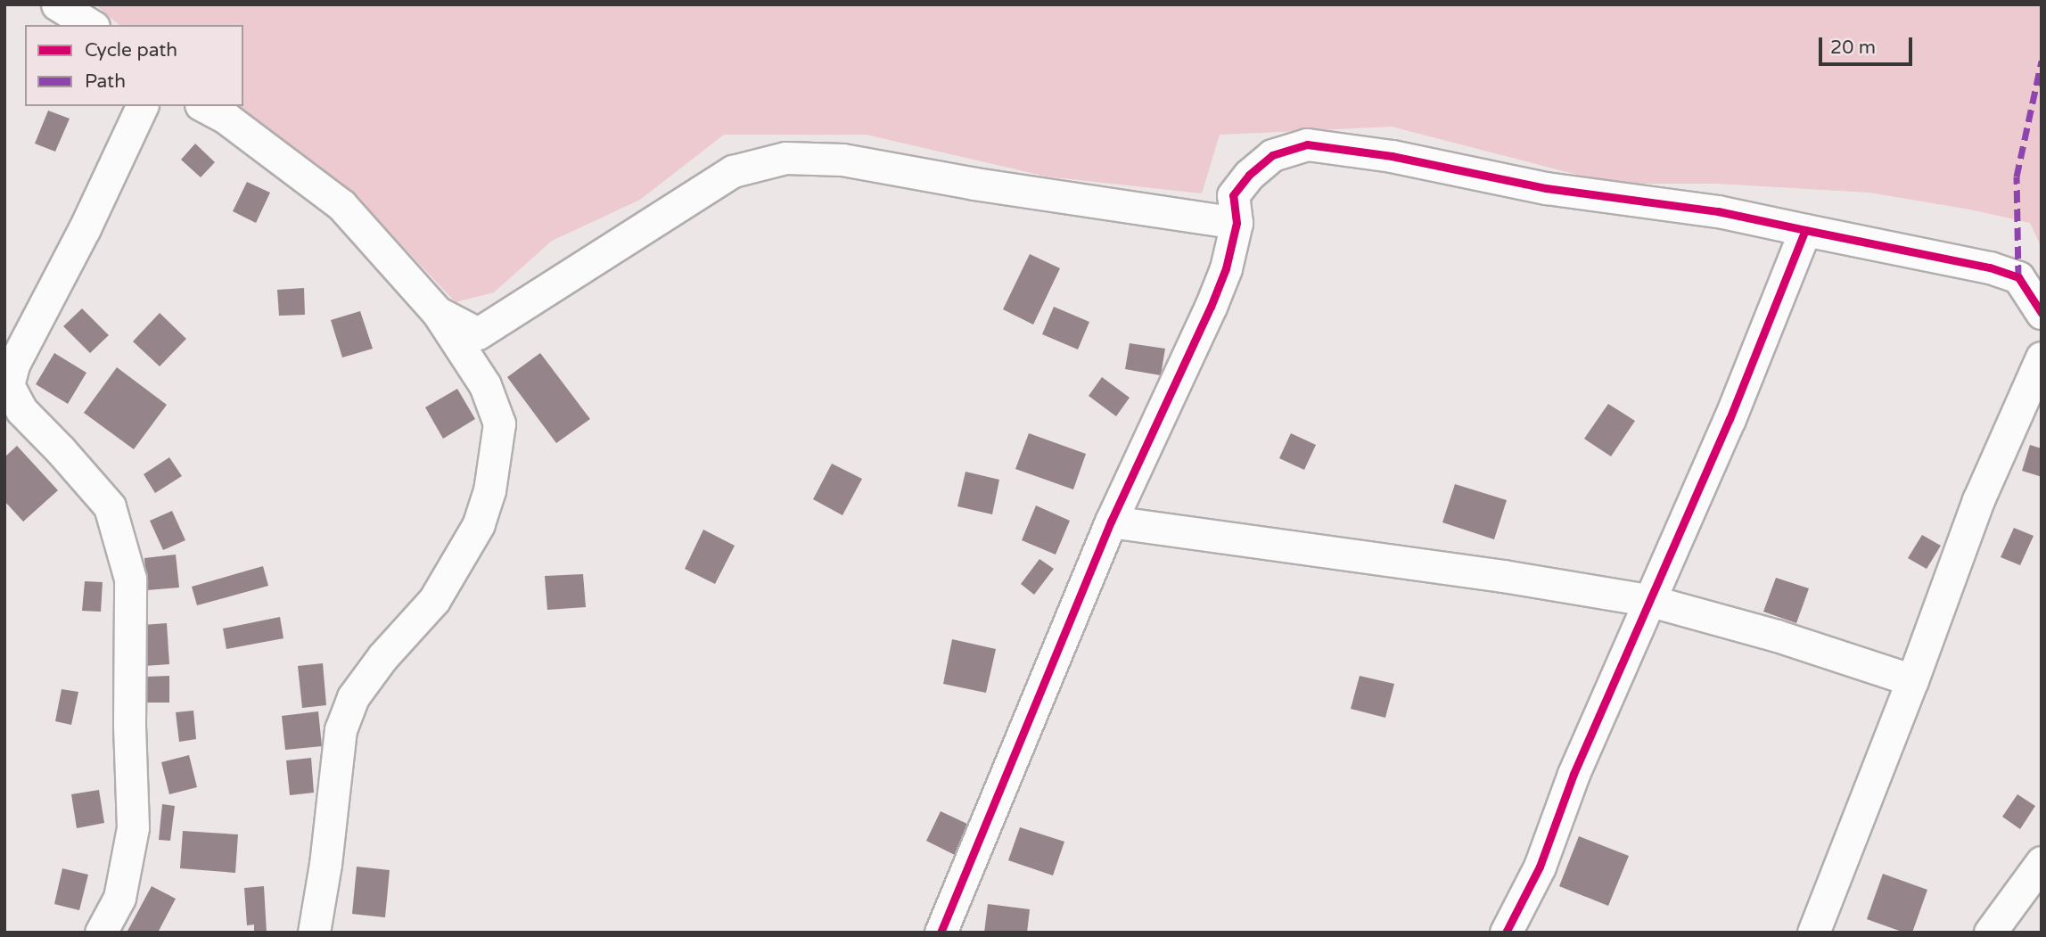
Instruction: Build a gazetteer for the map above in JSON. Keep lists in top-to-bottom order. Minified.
{"legend":["Cycle path","Path"],"scale_bar":"20 m"}
